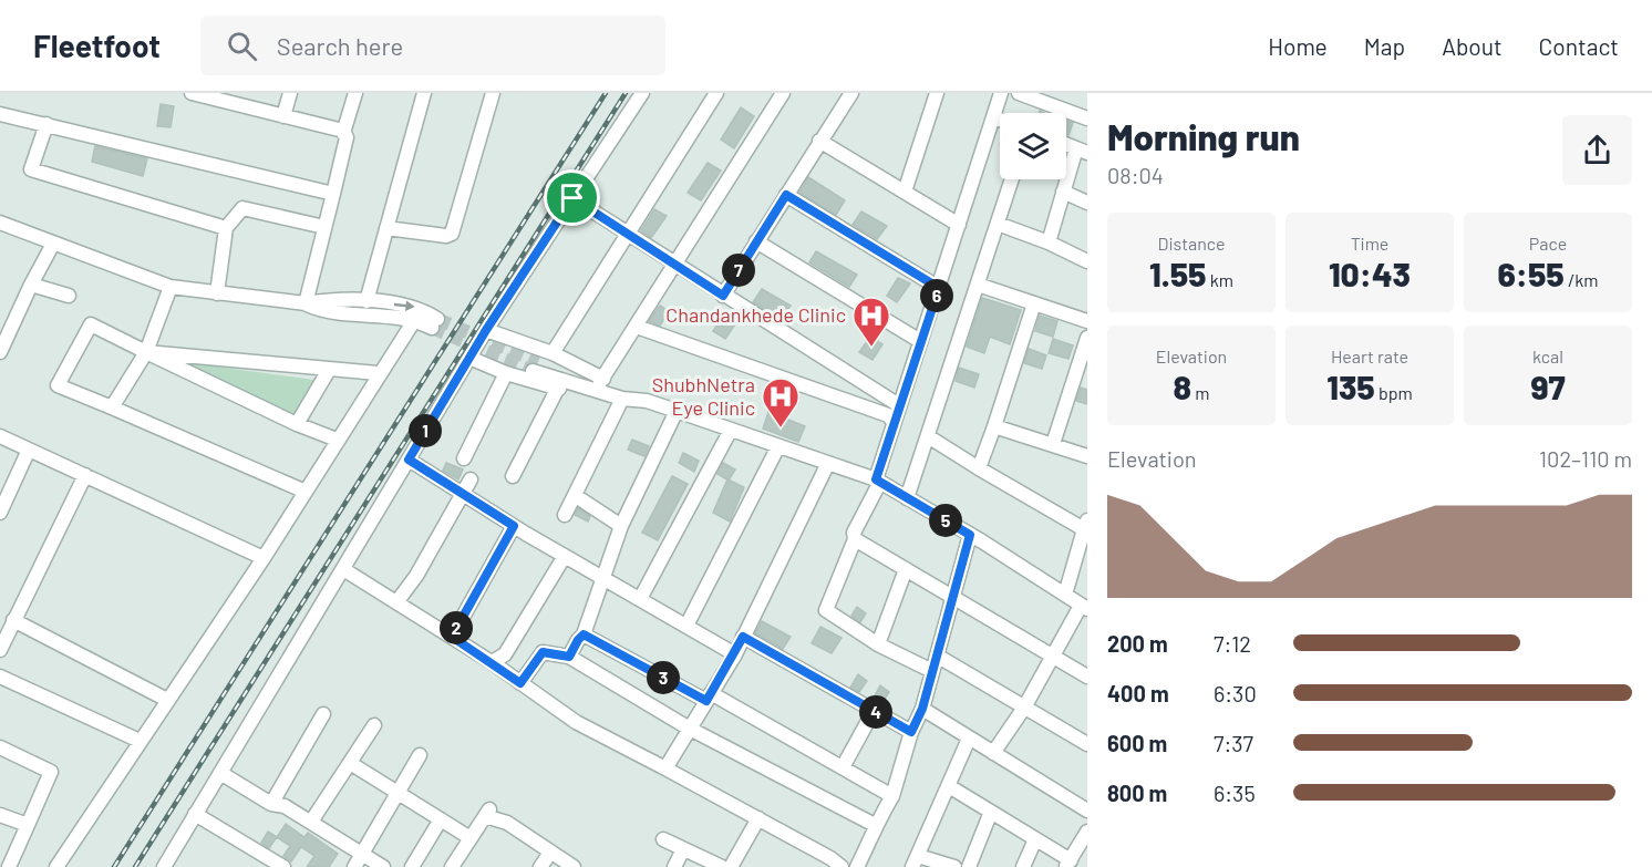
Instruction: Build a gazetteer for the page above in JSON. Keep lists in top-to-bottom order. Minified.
{"places":{"hospital":["Chandankhede Clinic","ShubhNetra Eye Clinic"]},"page":{"header":"Fleetfoot","search":"Search here","nav":["Home","Map","About","Contact"],"heading":["Morning run","08:04"],"stats":[["Distance","1.55 km"],["Time","10:43"],["Pace","6:55 /km"],["Elevation","8 m"],["Heart rate","135 bpm"],["kcal","97"]],"pins":["7","6","1","5","2","3","4"],"chart":["Elevation","102–110 m"],"list":[{"name":"200 m","note":"7:12"},{"name":"400 m","note":"6:30"},{"name":"600 m","note":"7:37"},{"name":"800 m","note":"6:35"}]}}
